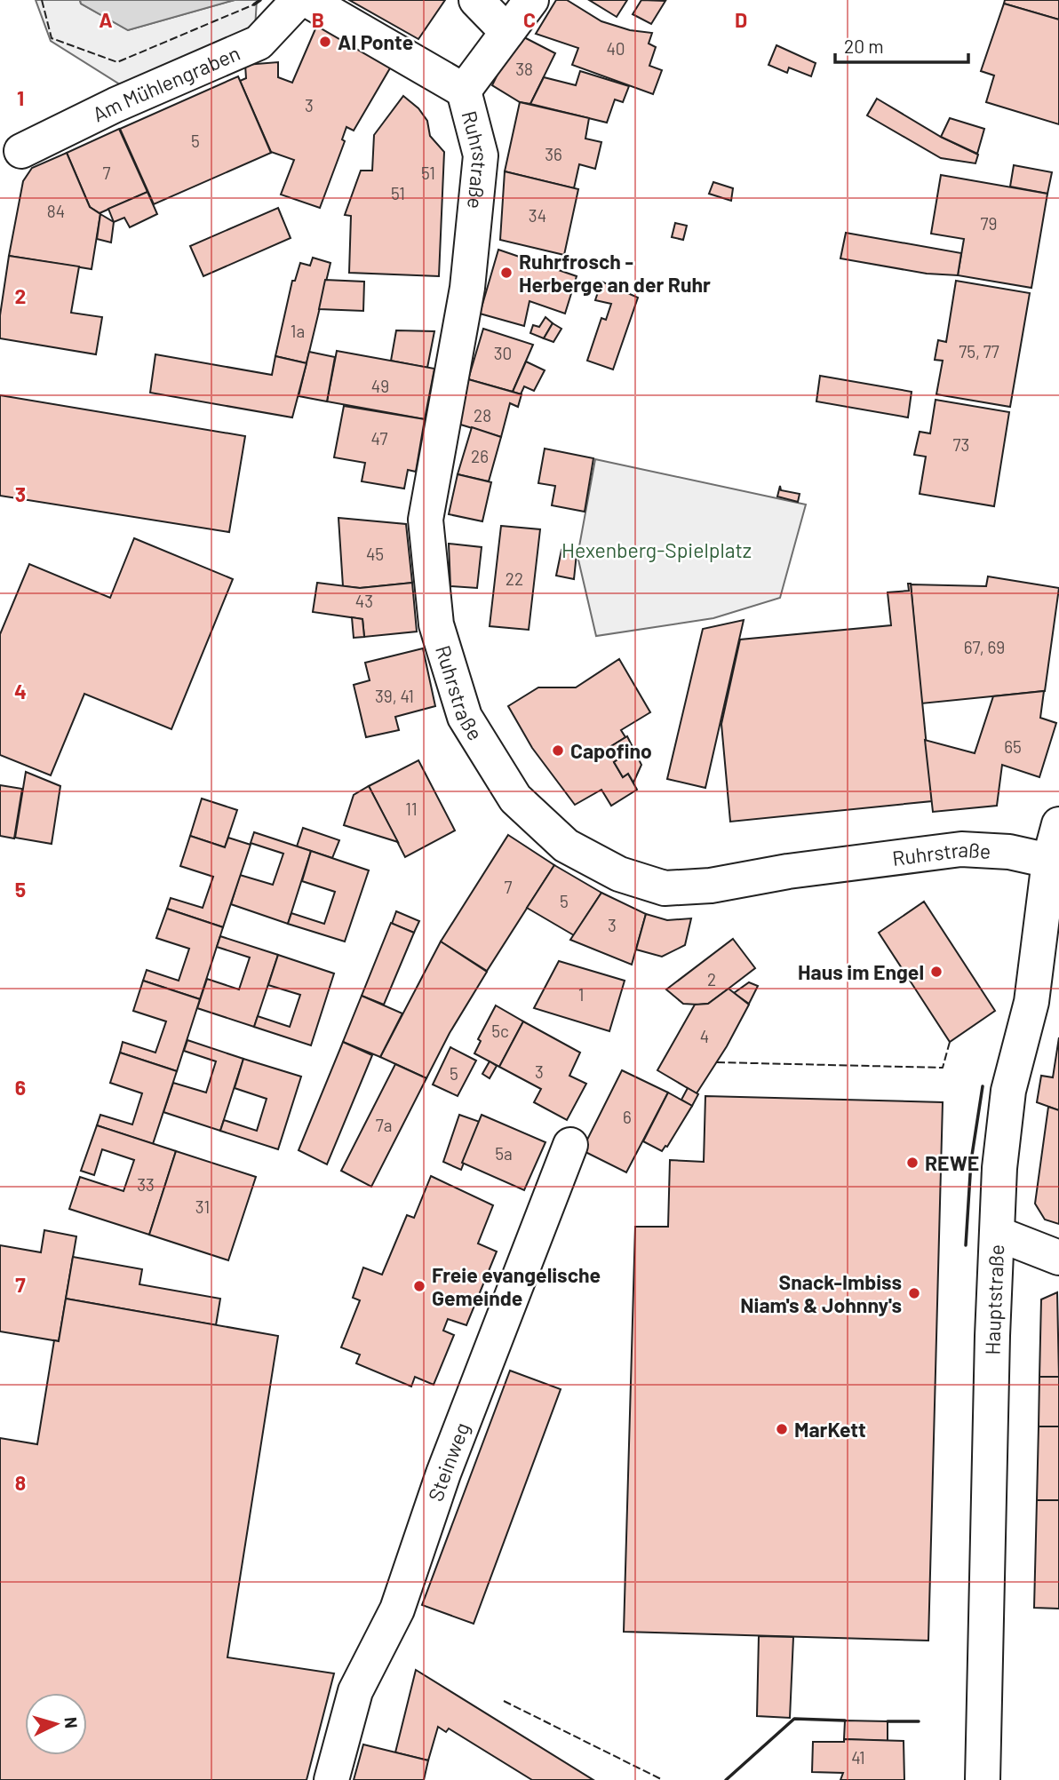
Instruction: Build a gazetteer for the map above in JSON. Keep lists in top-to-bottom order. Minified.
{"streets":{"street":["Am Mühlengraben","Ruhrstraße","Hauptstraße","Steinweg"]},"crossings":[["Ruhrstraße","Hauptstraße"]],"parks":["Hexenberg-Spielplatz"],"places":["Al Ponte","Ruhrfrosch - Herberge an der Ruhr","Capofino","Haus im Engel","REWE","Freie evangelische Gemeinde","Snack-Imbiss Niam's & Johnny's","MarKett"],"house_numbers":["40","38","3","5","36","7","51","51","84","34","79","1a","75, 77","30","49","28","47","73","26","45","22","43","67, 69","39, 41","65","11","7","5","3","2","1","5c","4","3","5","6","7a","5a","33","31","41"],"scale_bar":"20 m","north":"right","grid":{"columns":["A","B","C","D"],"rows":["1","2","3","4","5","6","7","8"]}}
